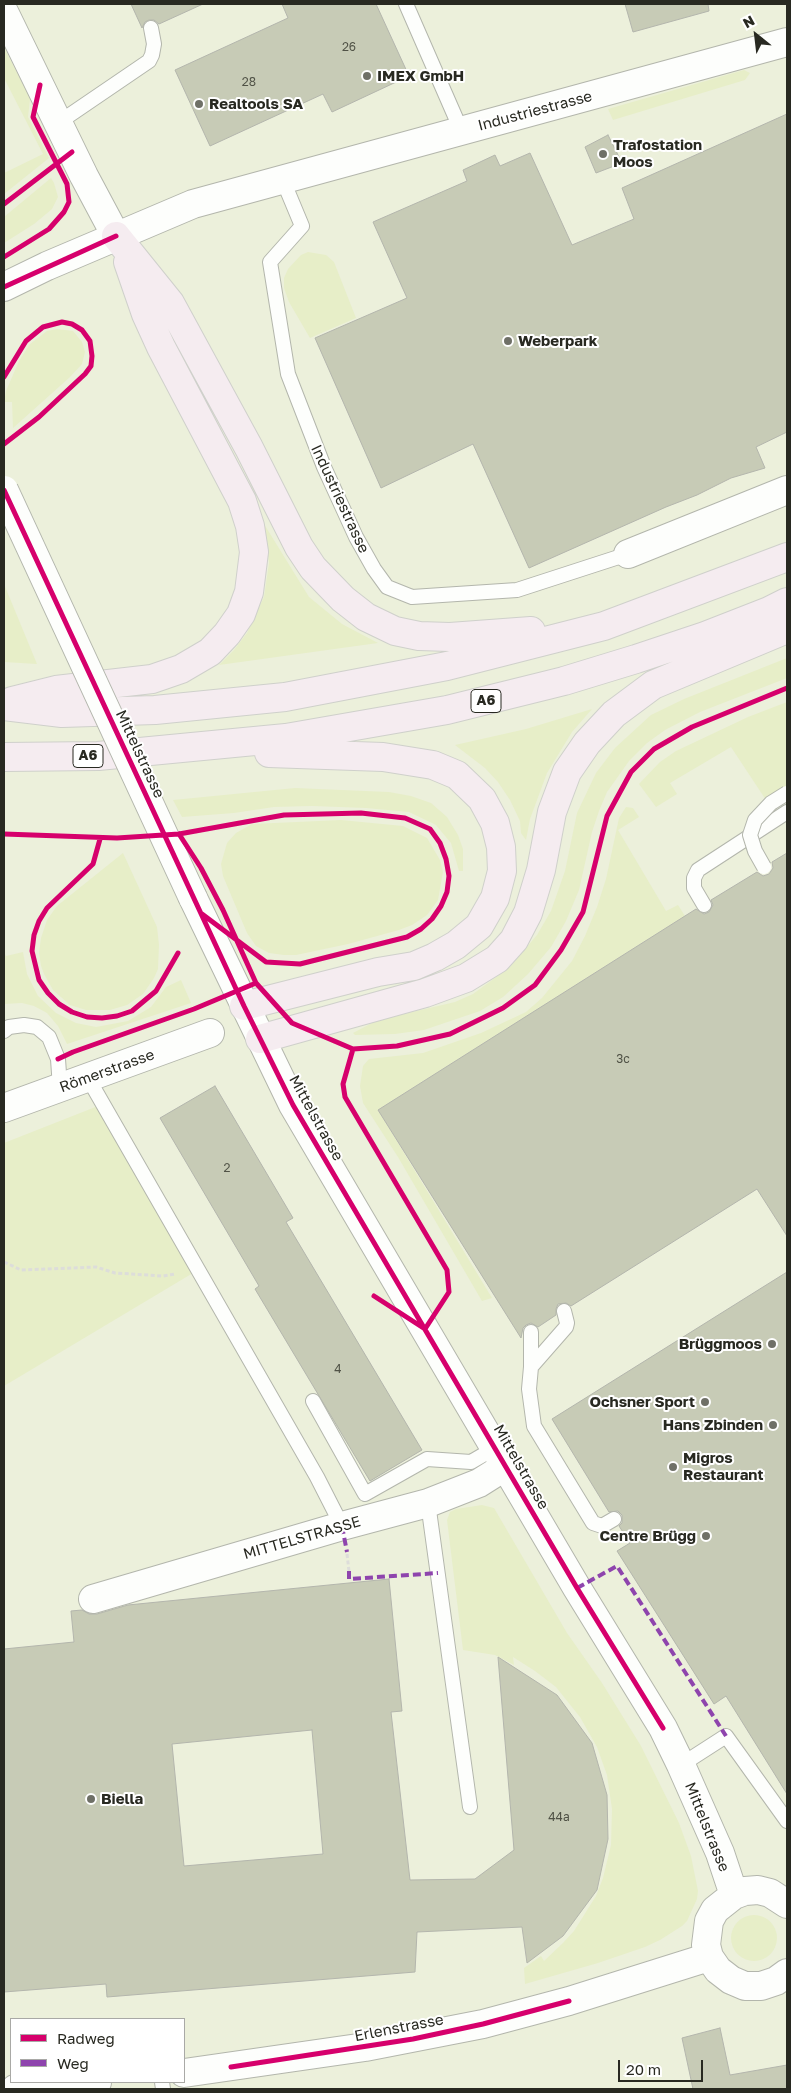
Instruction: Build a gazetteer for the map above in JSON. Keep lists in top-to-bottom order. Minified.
{"streets":{"highway":["A6"],"main road":["Industriestrasse","Mittelstrasse","Römerstrasse","MITTELSTRASSE","Erlenstrasse"]},"crossings":[["Mittelstrasse","MITTELSTRASSE"]],"places":["IMEX GmbH","Realtools SA","Trafostation Moos","Weberpark","Brüggmoos","Ochsner Sport","Hans Zbinden","Migros Restaurant","Centre Brügg","Biella"],"house_numbers":["26","28","3c","2","4","44a"],"legend":["Radweg","Weg"],"scale_bar":"20 m","north":"top left"}
